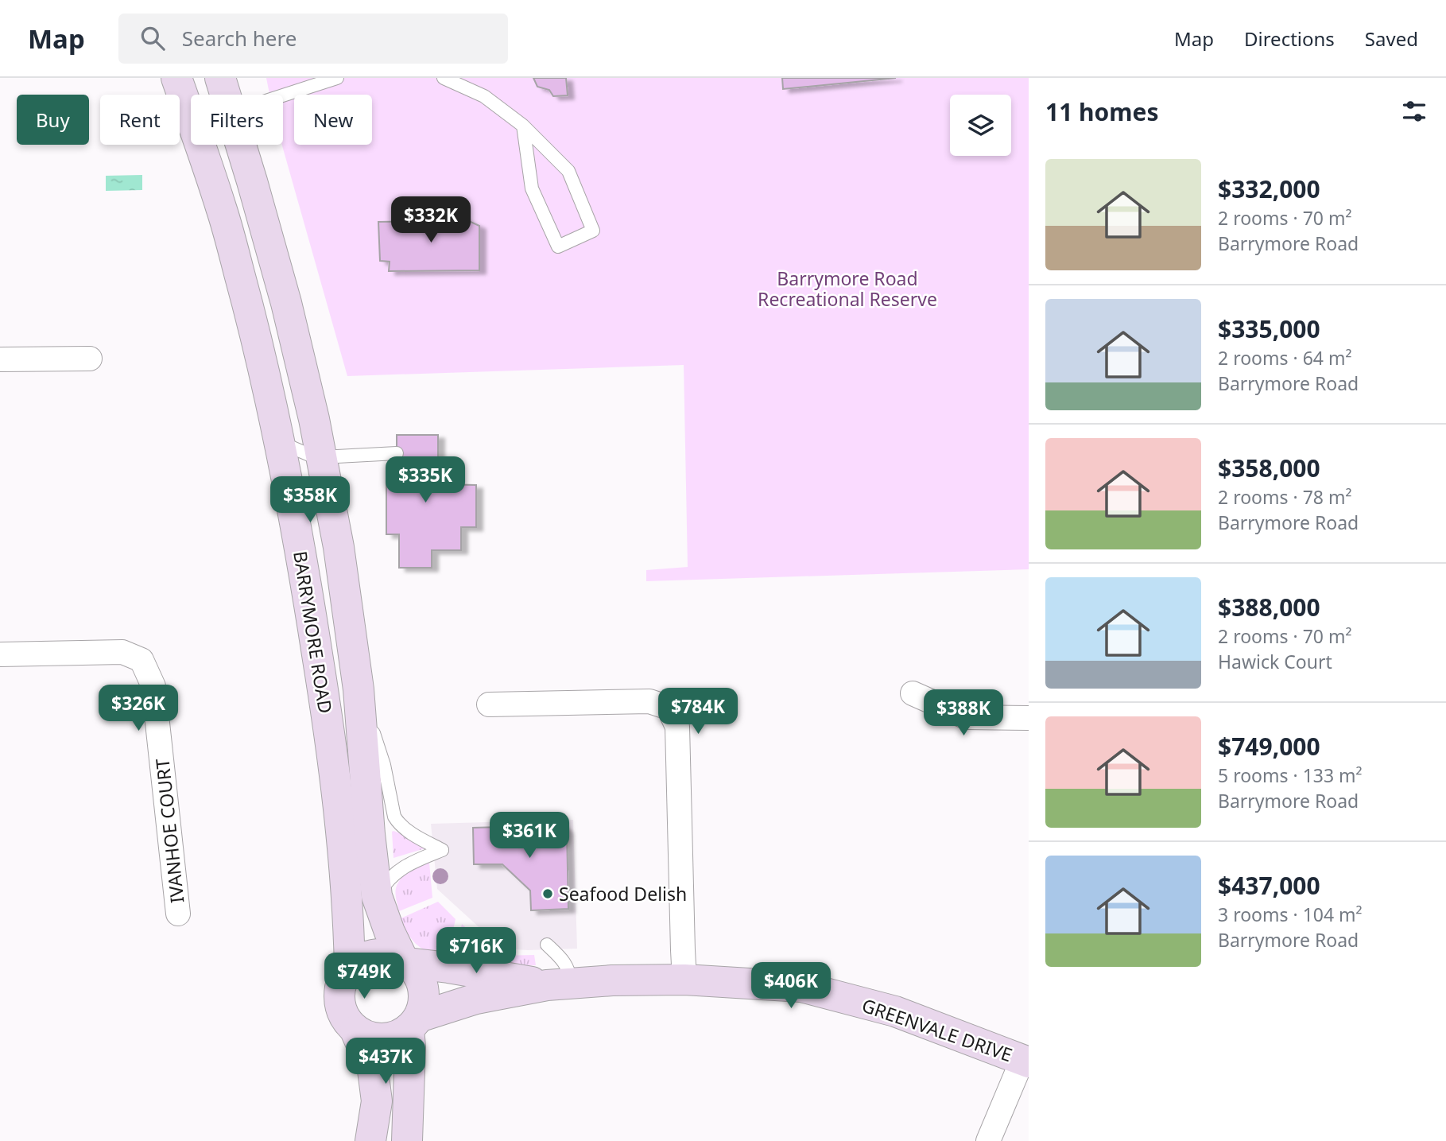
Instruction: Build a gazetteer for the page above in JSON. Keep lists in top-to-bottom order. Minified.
{"streets":{"street":["BARRYMORE ROAD","IVANHOE COURT","GREENVALE DRIVE"]},"crossings":[["BARRYMORE ROAD","GREENVALE DRIVE"]],"parks":["Barrymore Road Recreational Reserve"],"places":["Seafood Delish"],"page":{"header":"Map","search":"Search here","nav":["Map","Directions","Saved"],"heading":"11 homes","chip":["Buy","Rent","Filters","New"],"list":[{"name":"$332,000","note":"2 rooms · 70 m² · Barrymore Road"},{"name":"$335,000","note":"2 rooms · 64 m² · Barrymore Road"},{"name":"$358,000","note":"2 rooms · 78 m² · Barrymore Road"},{"name":"$388,000","note":"2 rooms · 70 m² · Hawick Court"},{"name":"$749,000","note":"5 rooms · 133 m² · Barrymore Road"},{"name":"$437,000","note":"3 rooms · 104 m² · Barrymore Road"}],"price":["$332K","$335K","$358K","$326K","$784K","$388K","$361K","$716K","$749K","$406K","$437K"]}}
